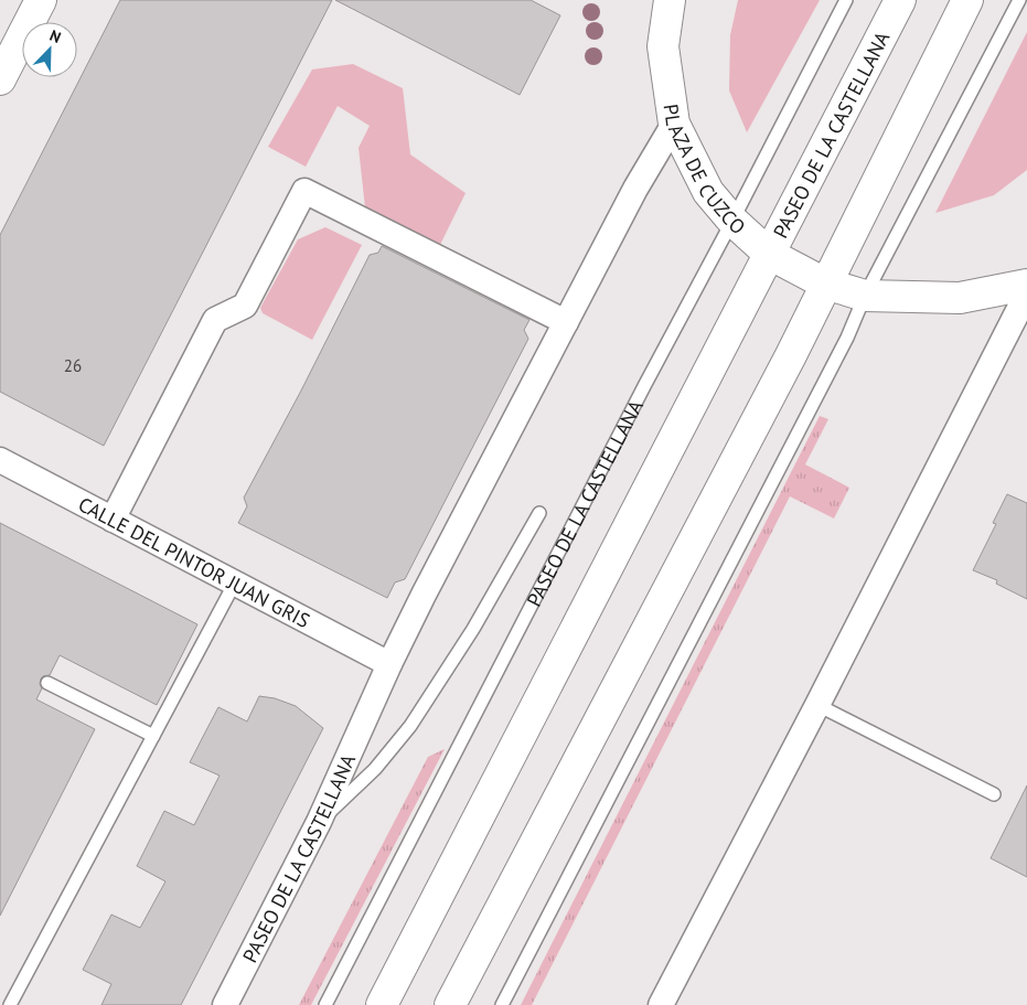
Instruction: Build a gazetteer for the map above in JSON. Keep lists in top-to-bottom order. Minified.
{"streets":{"main road":["PASEO DE LA CASTELLANA","PLAZA DE CUZCO"],"street":["CALLE DEL PINTOR JUAN GRIS"]},"crossings":[["PASEO DE LA CASTELLANA","PLAZA DE CUZCO"],["PASEO DE LA CASTELLANA","CALLE DEL PINTOR JUAN GRIS"]],"house_numbers":["26"],"north":"top right"}
